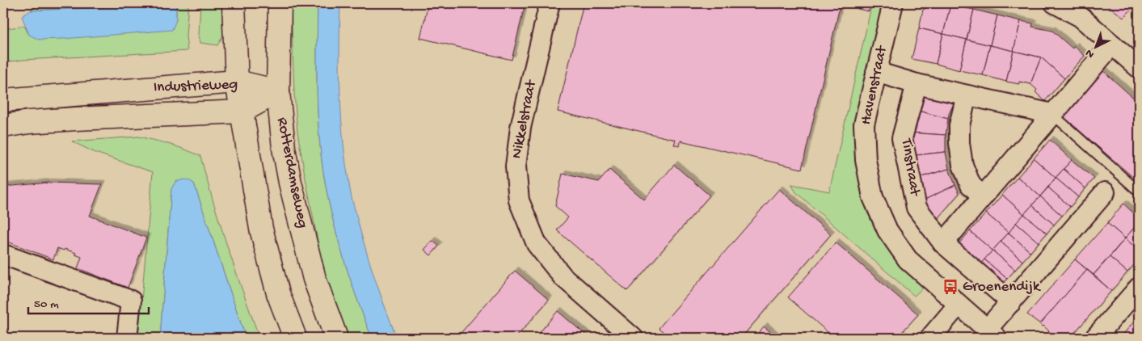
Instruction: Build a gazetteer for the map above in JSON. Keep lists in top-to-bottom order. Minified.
{"streets":{"main road":["Industrieweg","Rotterdamseweg"],"street":["Havenstraat","Nikkelstraat","Tinstraat"]},"crossings":[["Industrieweg","Rotterdamseweg"]],"places":{"bus stop":["Groenendijk"]},"scale_bar":"50 m","north":"bottom left"}
